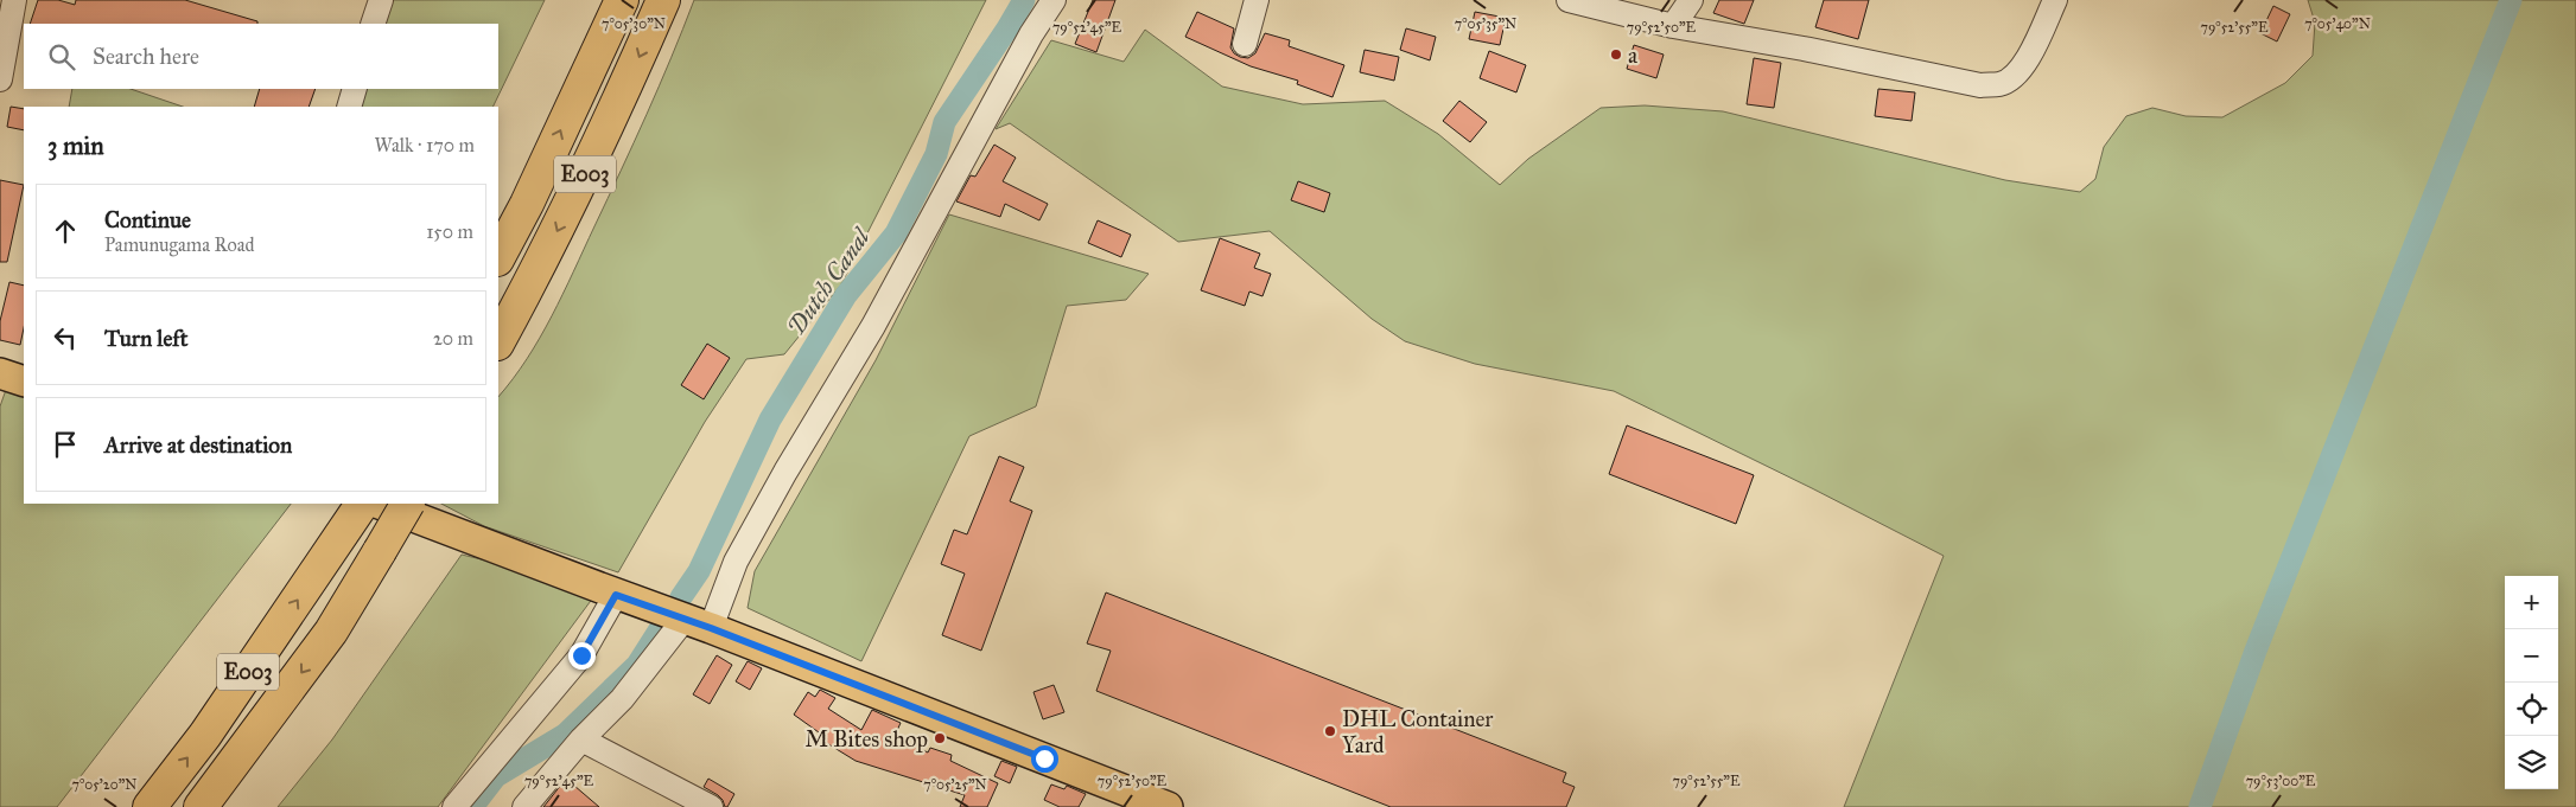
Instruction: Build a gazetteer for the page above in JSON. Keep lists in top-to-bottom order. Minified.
{"streets":{"highway":["E003"]},"water":["Dutch Canal"],"places":["a","DHL Container Yard","M Bites shop"],"page":{"search":"Search here","heading":["3 min","Walk · 170 m"],"list":[["Continue","Pamunugama Road","150 m"],["Turn left","20 m"],"Arrive at destination"],"map_buttons":["+","−"]},"coordinates":["7°05'40\"N","7°05'30\"N","7°05'35\"N","79°52'55\"E","79°52'45\"E","79°52'50\"E","79°53'00\"E","7°05'20\"N","7°05'25\"N"]}
